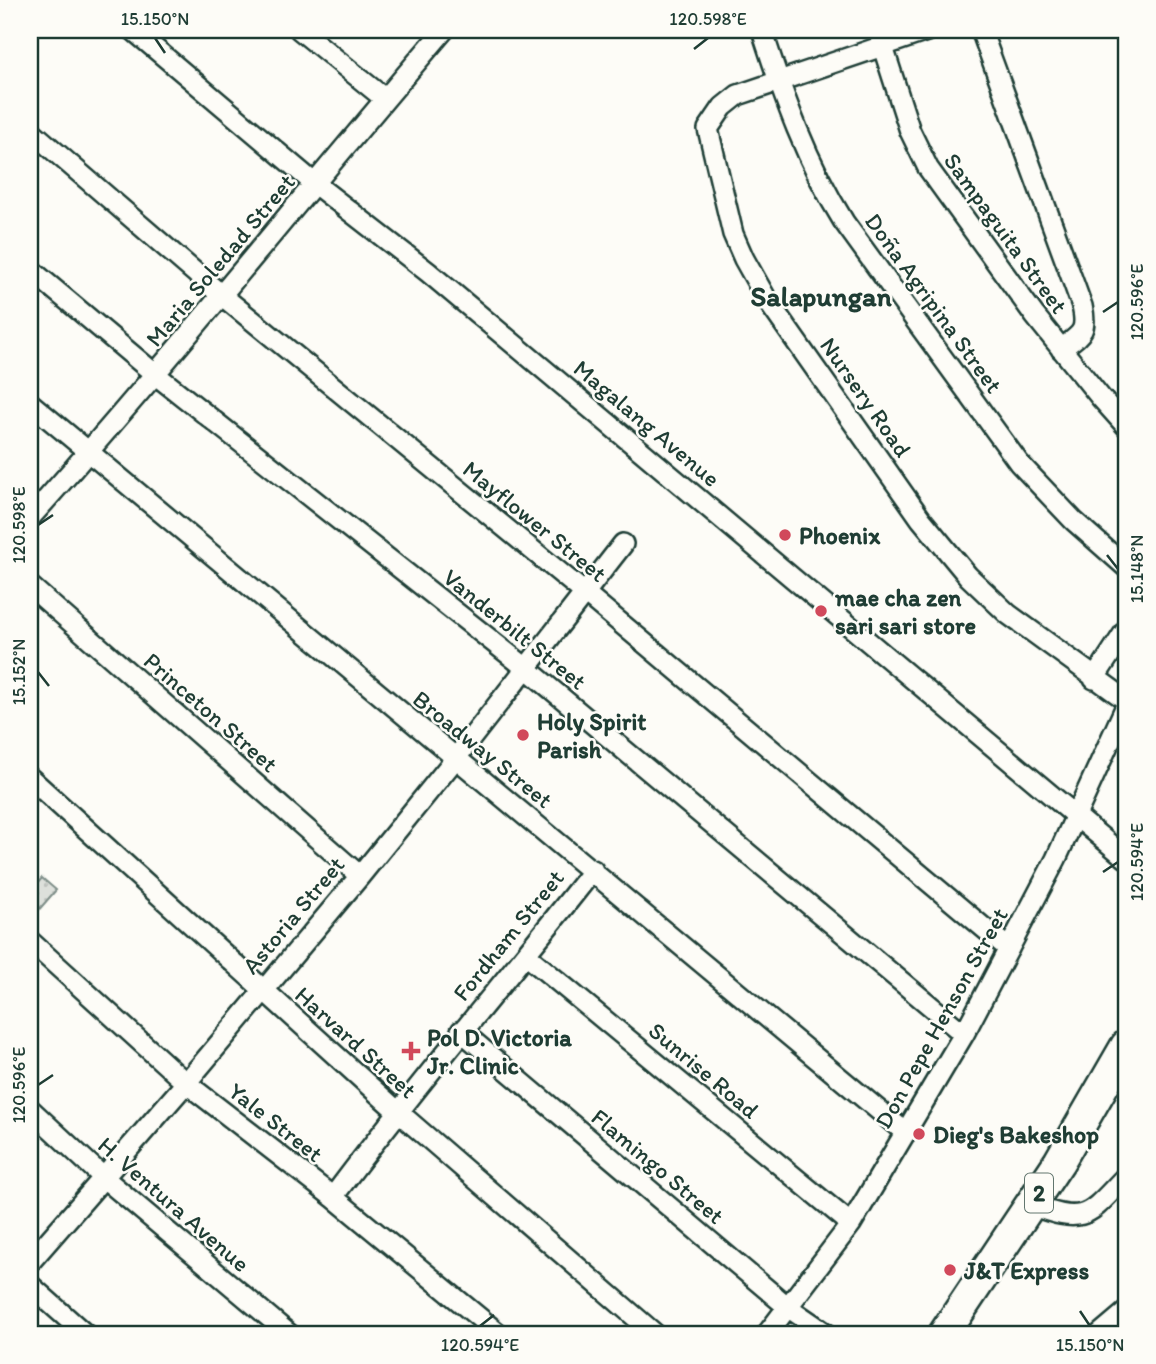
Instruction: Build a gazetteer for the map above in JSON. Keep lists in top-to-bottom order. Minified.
{"streets":{"highway":["2"],"street":["Sampaguita Street","Maria Soledad Street","Doña Agripina Street","Nursery Road","Magalang Avenue","Mayflower Street","Vanderbilt Street","Princeton Street","Broadway Street","Astoria Street","Fordham Street","Don Pepe Henson Street","Harvard Street","Sunrise Road","Yale Street","Flamingo Street","H. Ventura Avenue"]},"crossings":[["Maria Soledad Street","Magalang Avenue"],["Maria Soledad Street","Mayflower Street"],["Maria Soledad Street","Vanderbilt Street"],["Maria Soledad Street","Broadway Street"],["Doña Agripina Street","Nursery Road"],["Magalang Avenue","Don Pepe Henson Street"],["Mayflower Street","Astoria Street"],["Mayflower Street","Don Pepe Henson Street"],["Vanderbilt Street","Astoria Street"],["Vanderbilt Street","Don Pepe Henson Street"],["Princeton Street","Astoria Street"],["Broadway Street","Astoria Street"],["Broadway Street","Fordham Street"],["Broadway Street","Don Pepe Henson Street"],["Astoria Street","Harvard Street"],["Astoria Street","Yale Street"],["Astoria Street","H. Ventura Avenue"],["Fordham Street","Harvard Street"],["Fordham Street","Sunrise Road"],["Fordham Street","Yale Street"],["Fordham Street","Flamingo Street"],["Don Pepe Henson Street","Sunrise Road"],["Don Pepe Henson Street","Flamingo Street"]],"districts":["Salapungan"],"places":{"other":["Phoenix","mae cha zen sari sari store","Holy Spirit Parish","Dieg's Bakeshop","J&T Express"],"health":["Pol D. Victoria Jr. Clinic"]},"coordinates":["15.150°N","120.598°E","120.596°E","15.148°N","15.152°N","120.594°E"]}
